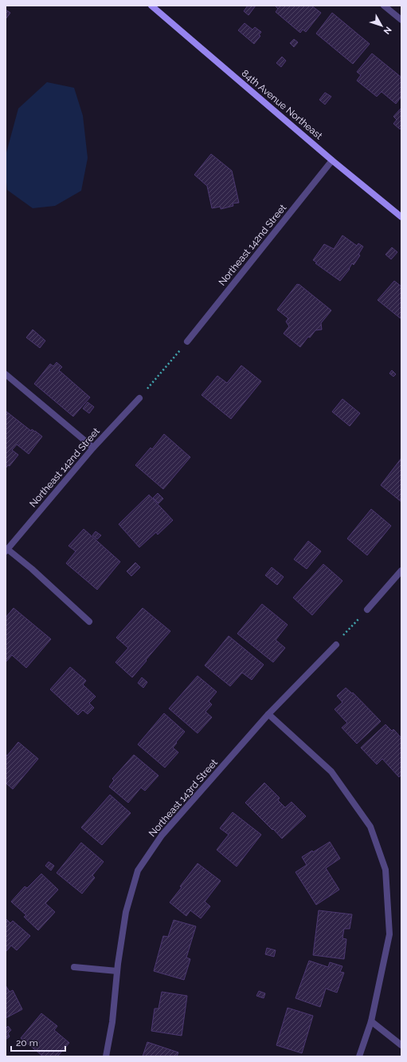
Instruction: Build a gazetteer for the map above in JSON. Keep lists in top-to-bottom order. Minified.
{"streets":{"street":["84th Avenue Northeast","Northeast 142nd Street","Northeast 143rd Street"]},"crossings":[["84th Avenue Northeast","Northeast 142nd Street"]],"scale_bar":"20 m","north":"bottom right"}
